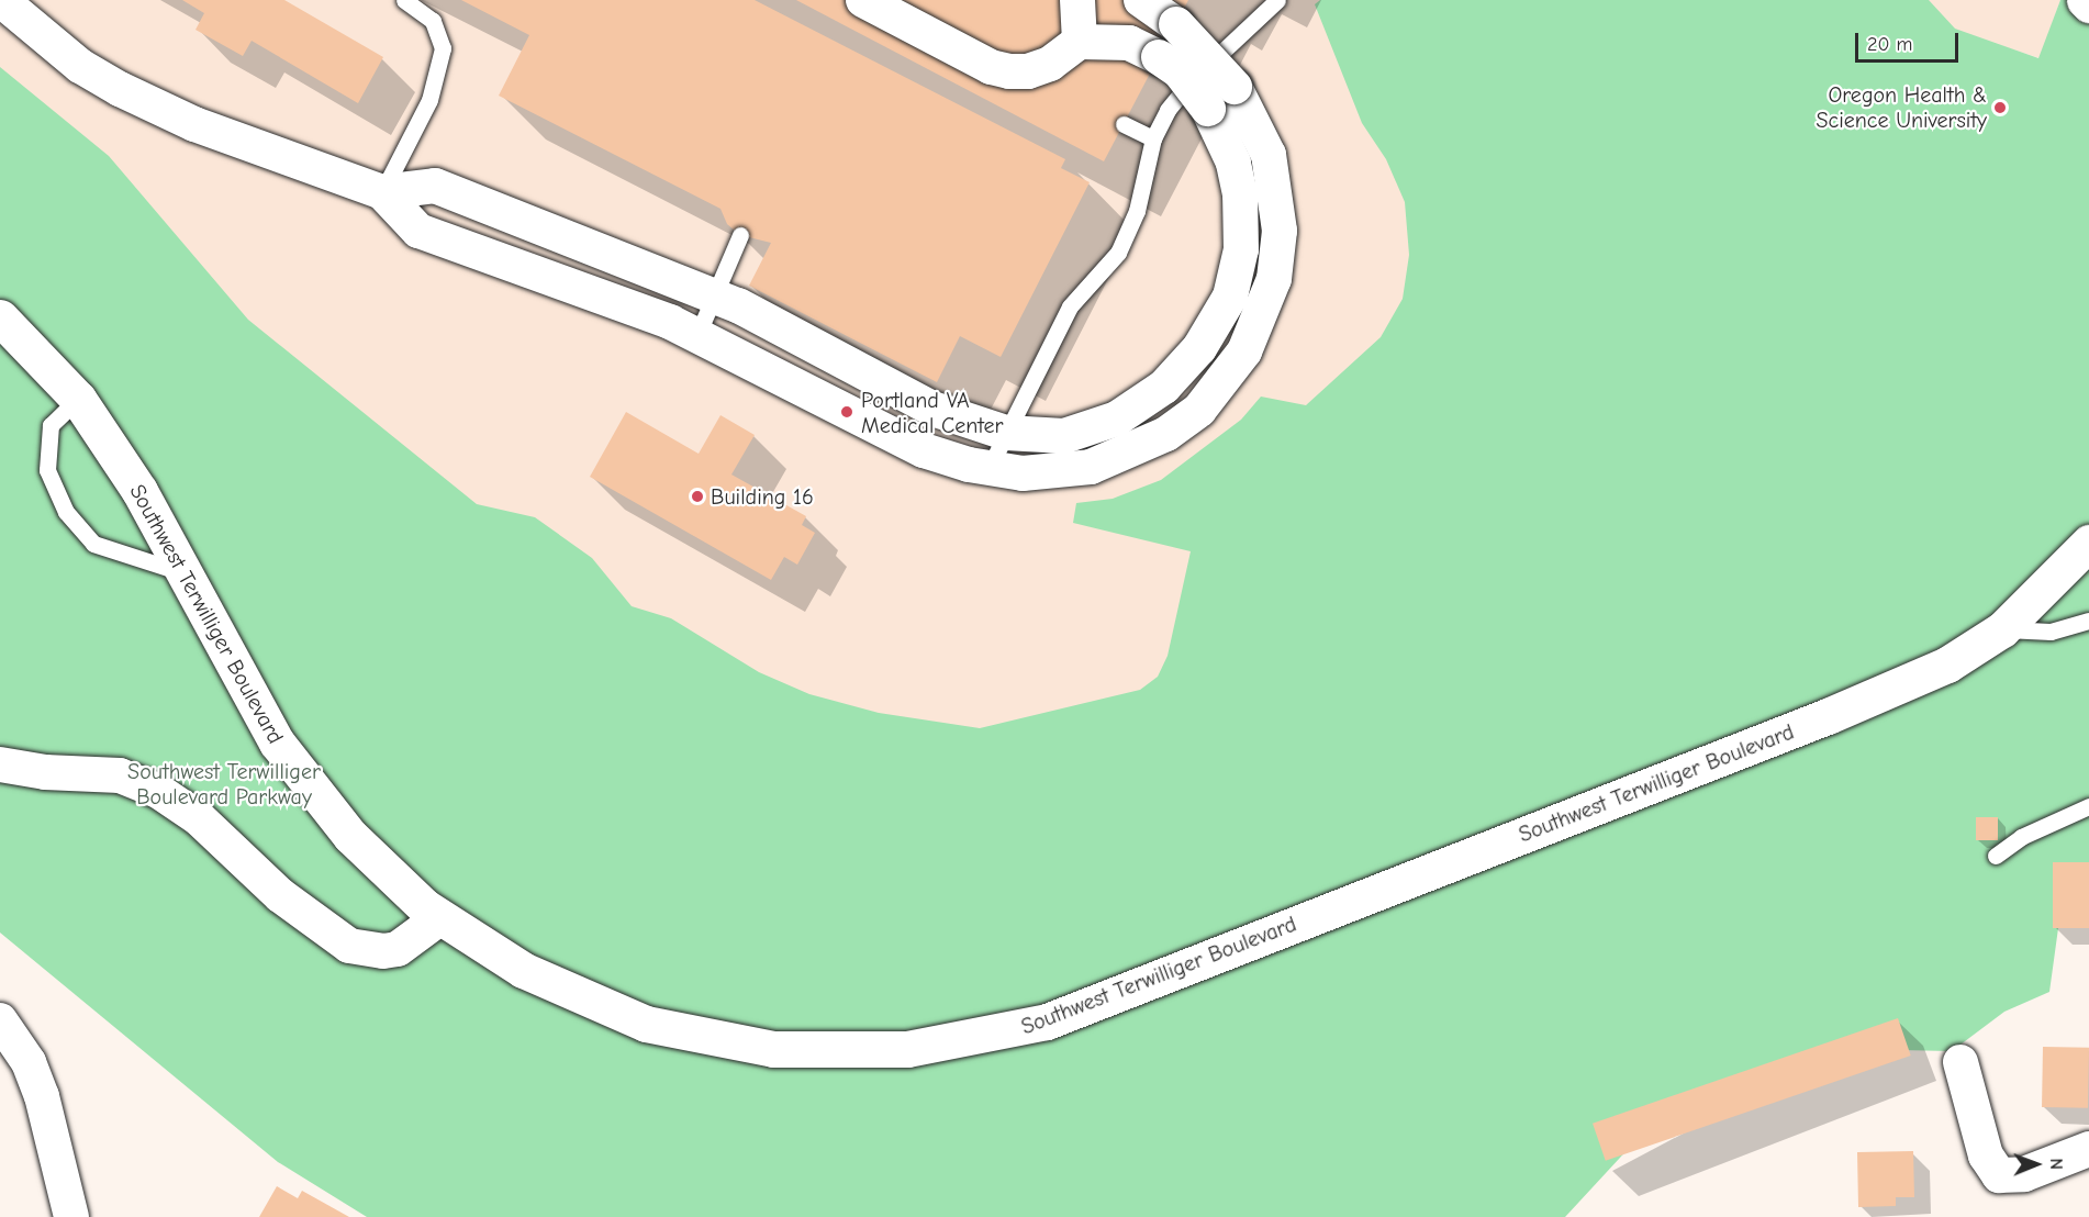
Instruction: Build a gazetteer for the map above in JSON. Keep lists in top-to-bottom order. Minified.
{"streets":{"main road":["Southwest Terwilliger Boulevard"]},"parks":["Southwest Terwilliger Boulevard Parkway"],"places":["Oregon Health & Science University","Portland VA Medical Center","Building 16"],"scale_bar":"20 m","north":"right"}
